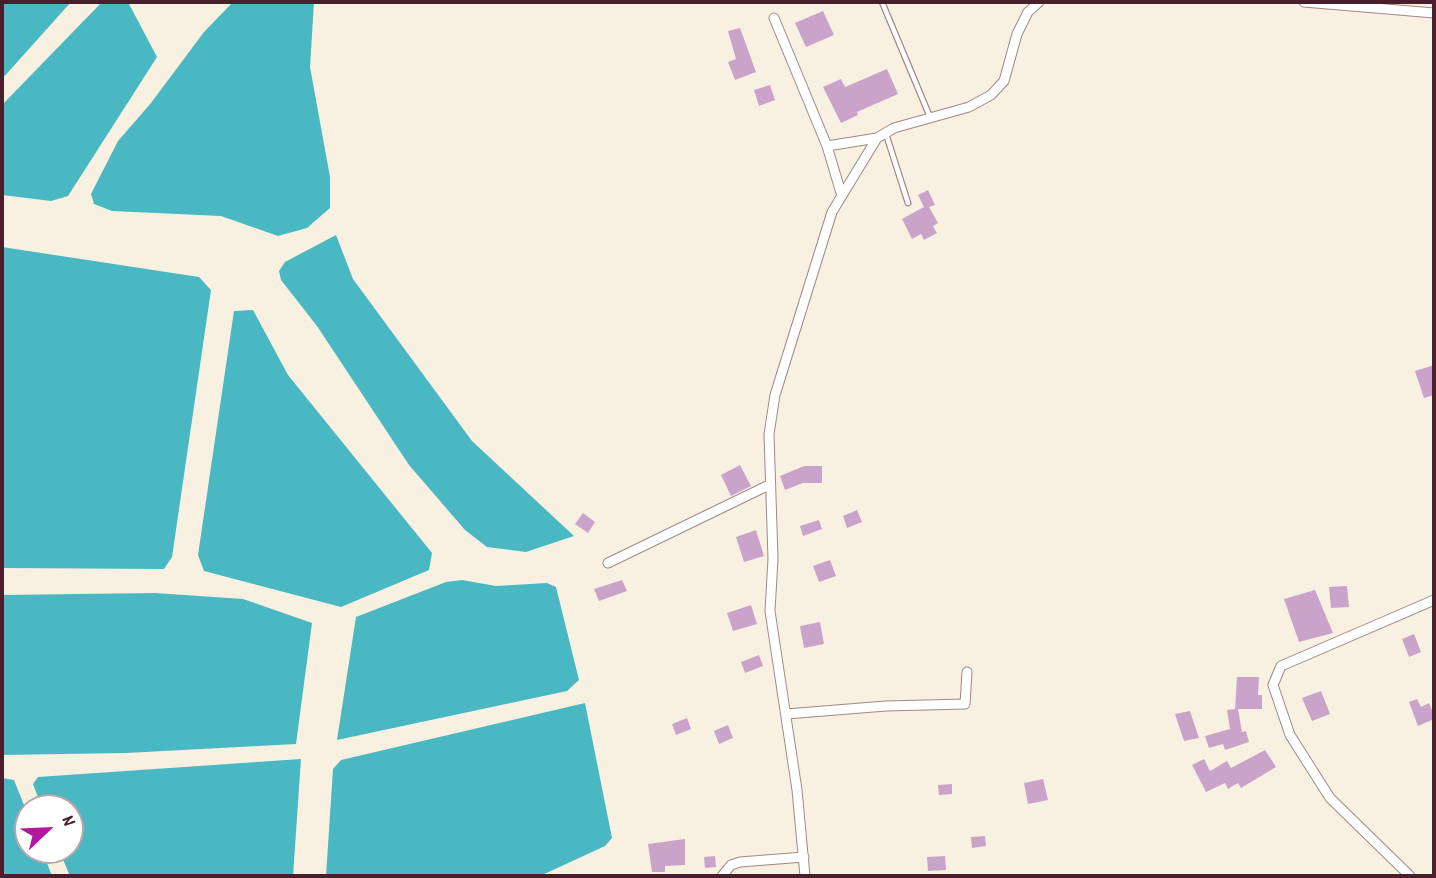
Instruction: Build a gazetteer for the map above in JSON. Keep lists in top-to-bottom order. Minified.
{"north":"top right"}
